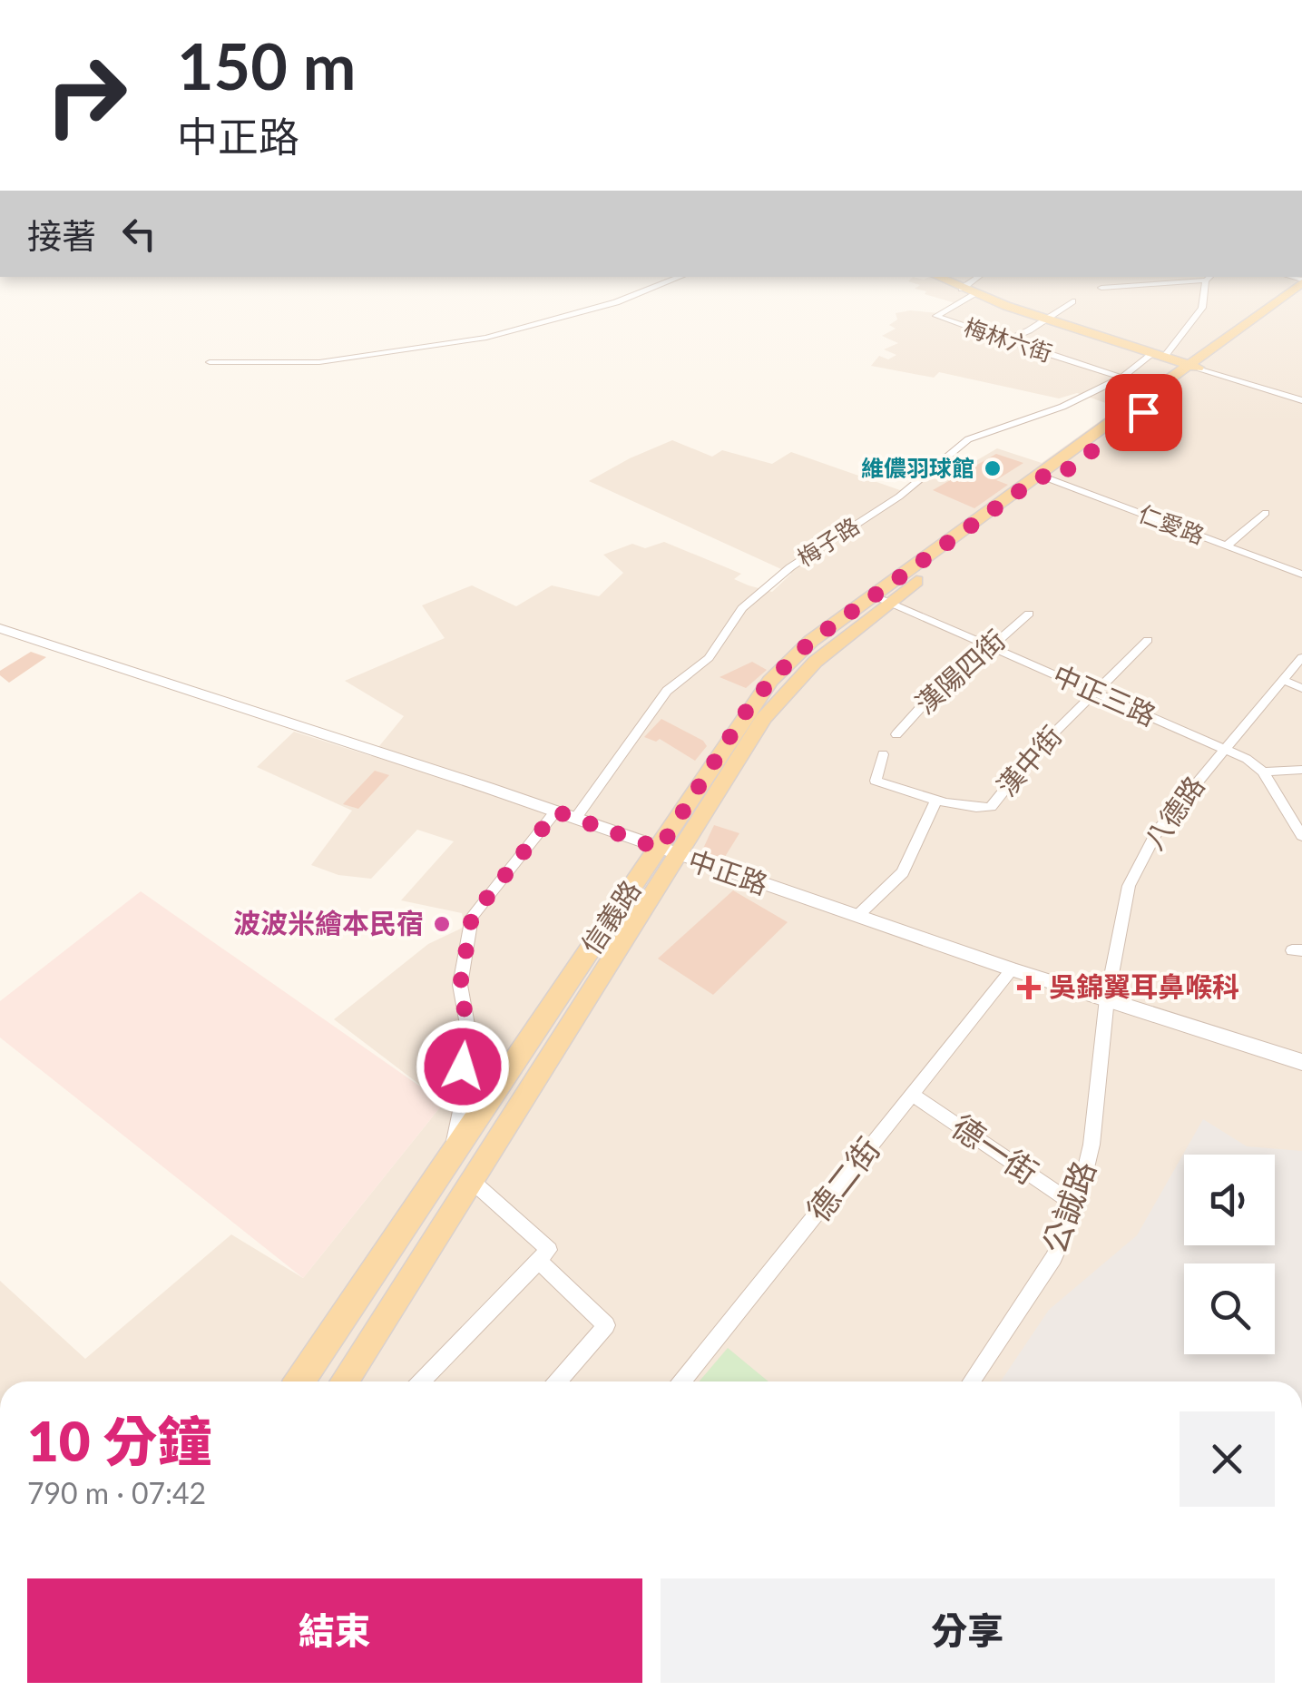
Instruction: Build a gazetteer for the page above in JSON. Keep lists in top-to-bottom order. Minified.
{"streets":{"main road":["信義路"],"street":["梅林六街","仁愛路","梅子路","漢陽四街","中正三路","漢中街","八德路","中正路","德一街","德二街","公誠路"]},"crossings":[["梅林六街","梅子路"],["仁愛路","信義路"],["梅子路","中正路"],["漢陽四街","中正三路"],["中正三路","漢中街"],["中正三路","八德路"],["中正三路","信義路"],["八德路","中正路"],["八德路","公誠路"],["中正路","信義路"],["中正路","德二街"],["中正路","公誠路"],["德一街","德二街"],["德一街","公誠路"]],"places":{"other":["維儂羽球館","波波米繪本民宿"],"health":["吳錦翼耳鼻喉科"]},"page":{"turn":["150 m","中正路"],"then":"接著","heading":["10 分鐘","790 m · 07:42"],"buttons":["結束","分享"]}}
